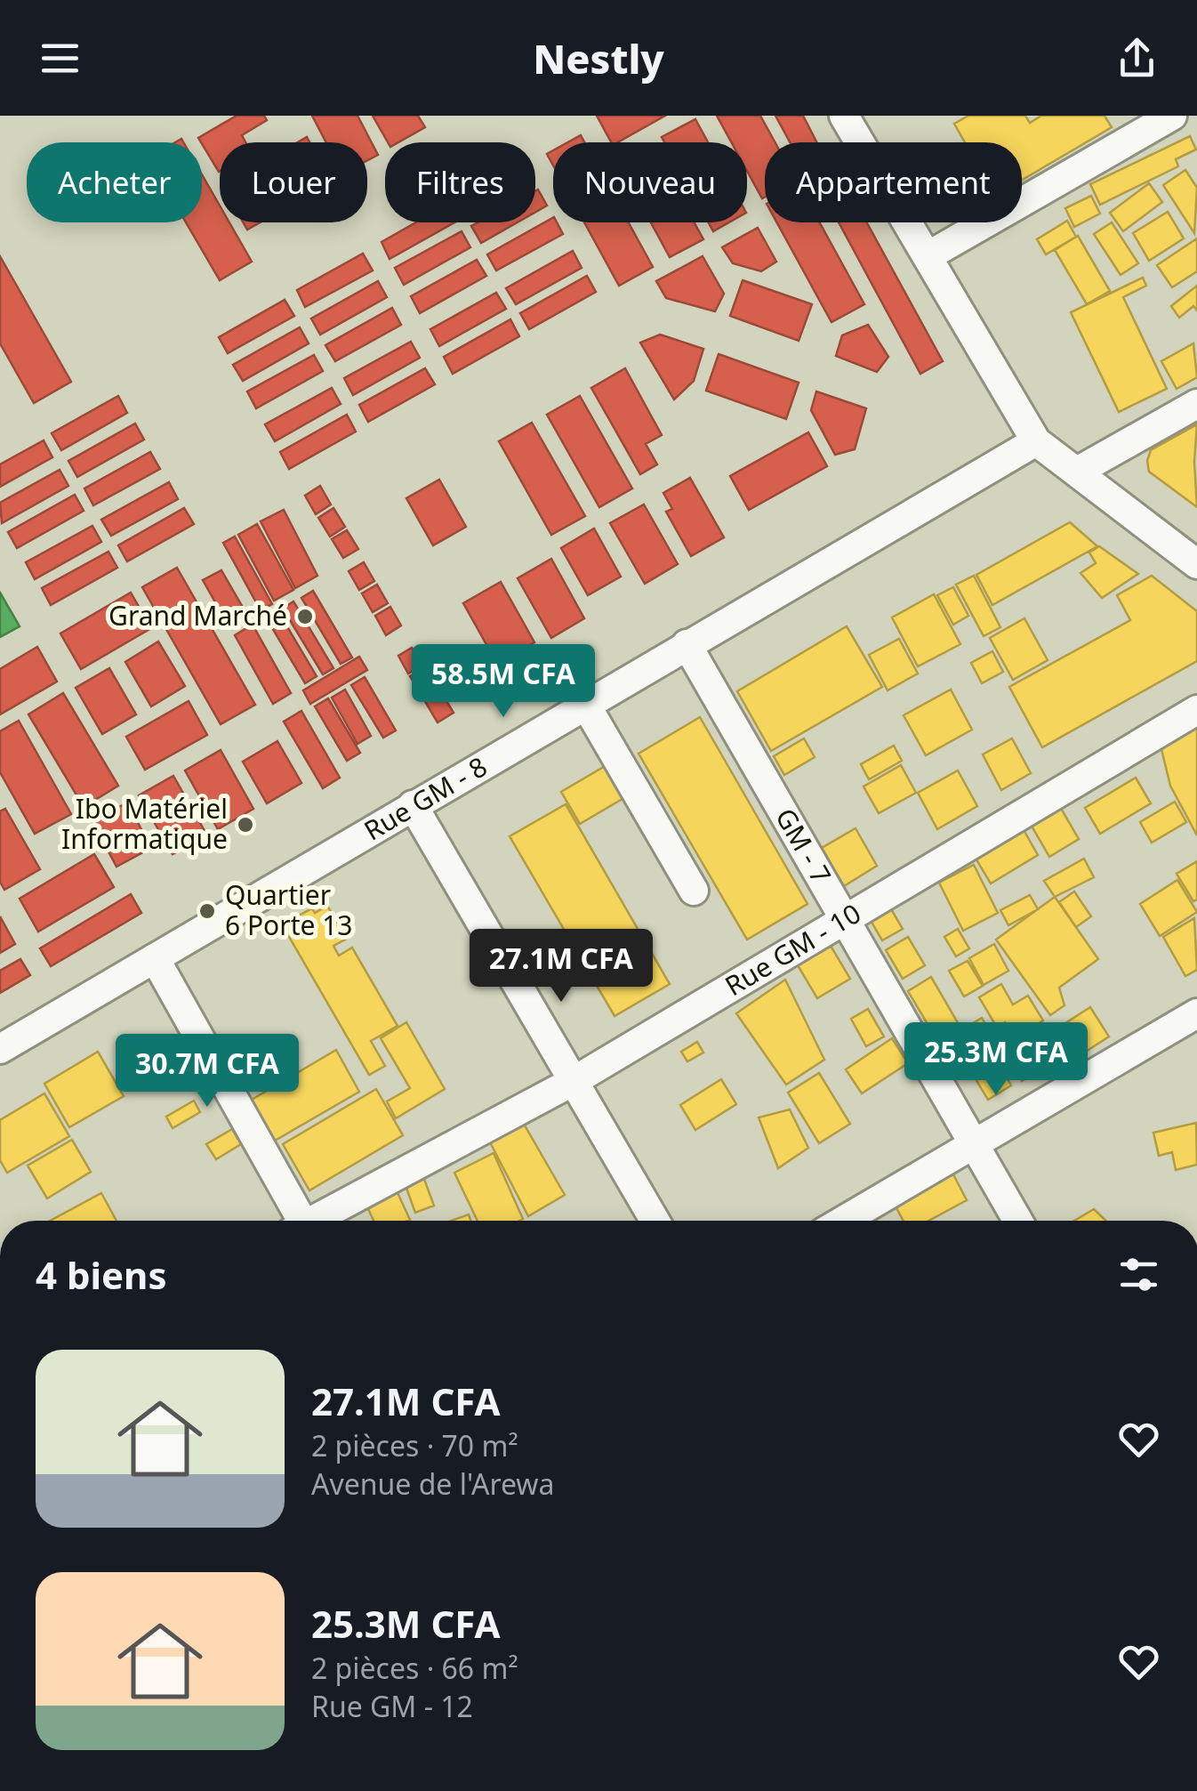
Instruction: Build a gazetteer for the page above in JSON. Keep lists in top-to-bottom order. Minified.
{"streets":{"street":["Rue GM - 8","GM - 7","Rue GM - 10"]},"crossings":[["Rue GM - 8","GM - 7"],["GM - 7","Rue GM - 10"]],"places":["Grand Marché","Ibo Matériel Informatique","Quartier 6 Porte 13"],"page":{"header":"Nestly","chip":["Acheter","Louer","Filtres","Nouveau","Appartement"],"price":["58.5M CFA","27.1M CFA","25.3M CFA","30.7M CFA"],"heading":"4 biens","list":[{"name":"27.1M CFA","note":"2 pièces · 70 m² · Avenue de l'Arewa"},{"name":"25.3M CFA","note":"2 pièces · 66 m² · Rue GM - 12"}]}}
